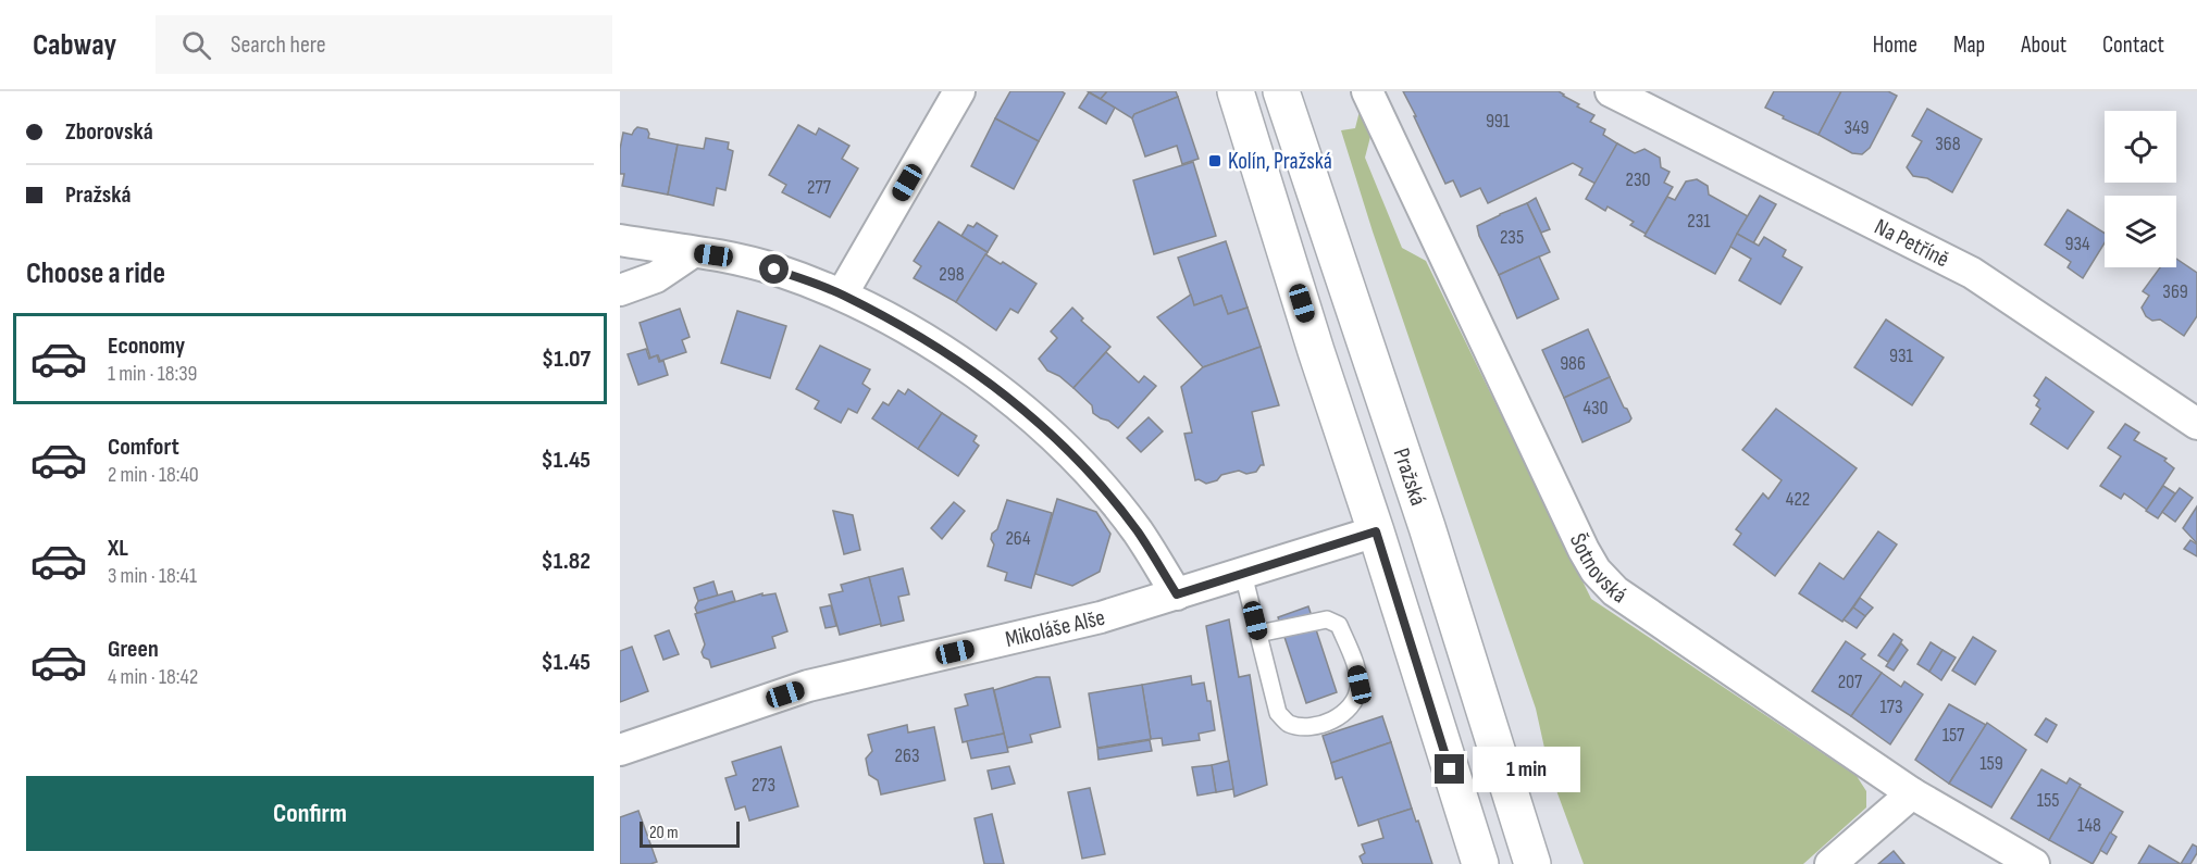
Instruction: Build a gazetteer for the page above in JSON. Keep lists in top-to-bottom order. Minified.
{"streets":{"street":["Na Petříně","Pražská","Šotnovská","Mikoláše Alše"]},"places":{"transit":["Kolín, Pražská"]},"house_numbers":["991","349","368","230","277","231","235","934","298","369","931","986","430","422","264","207","173","157","263","159","273","155","148"],"scale_bar":"20 m","page":{"header":"Cabway","search":"Search here","nav":["Home","Map","About","Contact"],"banner":["Zborovská","Pražská"],"heading":"Choose a ride","list":[{"name":"Economy","note":"1 min · 18:39","value":"$1.07"},{"name":"Comfort","note":"2 min · 18:40","value":"$1.45"},{"name":"XL","note":"3 min · 18:41","value":"$1.82"},{"name":"Green","note":"4 min · 18:42","value":"$1.45"}],"bubble":"1 min","buttons":"Confirm","scale":"20 m"}}
